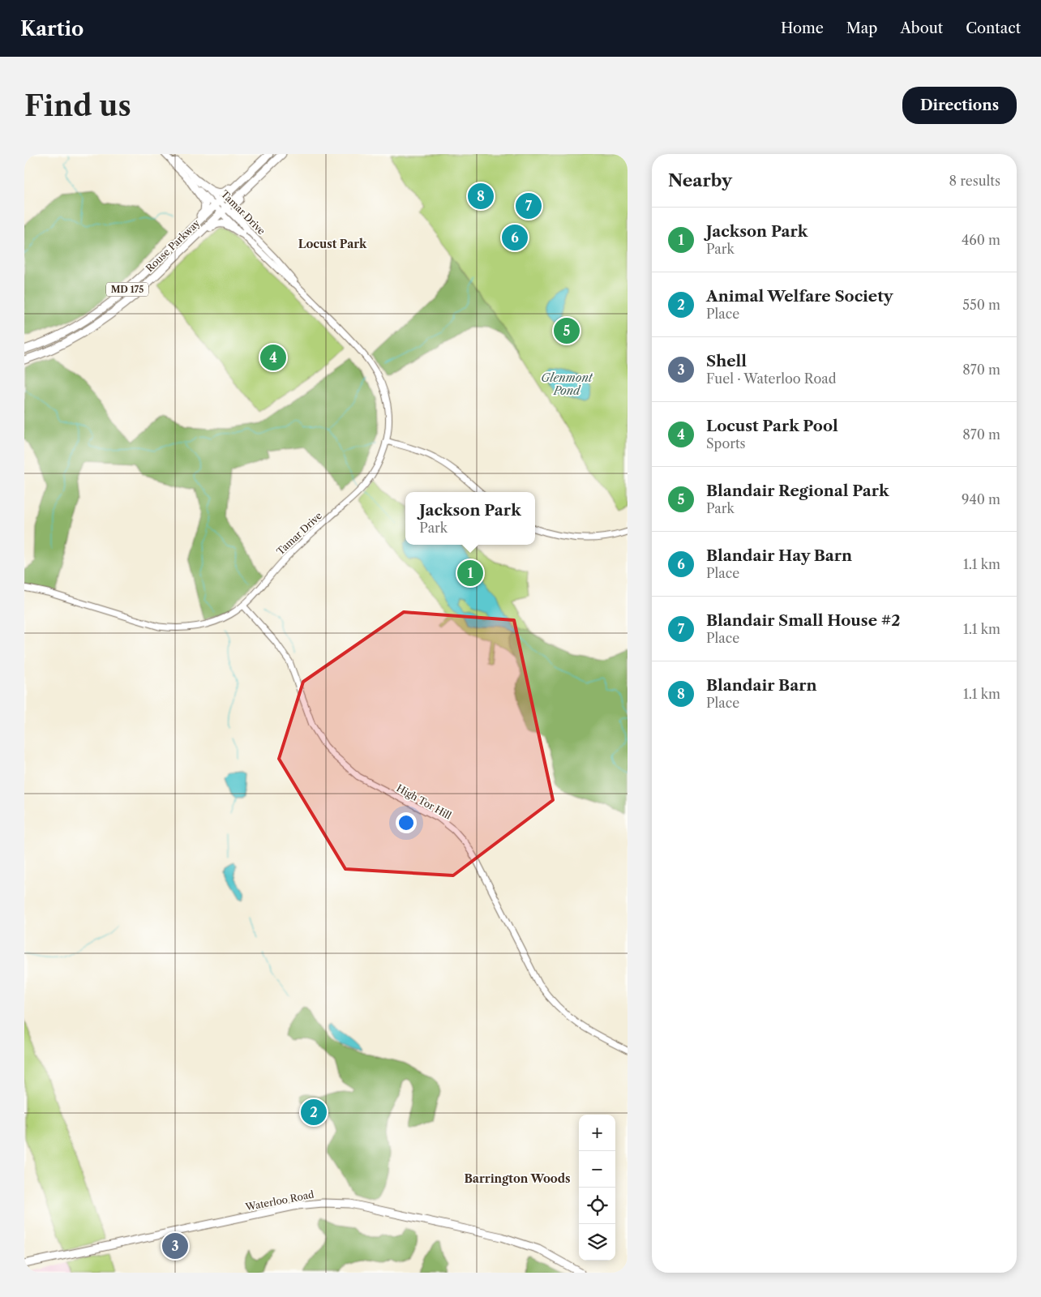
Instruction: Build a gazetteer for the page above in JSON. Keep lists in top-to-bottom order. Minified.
{"streets":{"main road":["Rouse Parkway","MD 175","Waterloo Road"],"street":["Tamar Drive","High Tor Hill"]},"crossings":[["Tamar Drive","Rouse Parkway"],["Tamar Drive","High Tor Hill"]],"districts":["Locust Park","Barrington Woods"],"water":["Glenmont Pond"],"page":{"header":"Kartio","nav":["Home","Map","About","Contact"],"buttons":"Directions","title":"Find us","heading":["Nearby","8 results"],"pins":["8","7","6","5","4","1","2","3"],"list":[{"mark":"1","name":"Jackson Park","note":"Park","value":"460 m"},{"mark":"2","name":"Animal Welfare Society","note":"Place","value":"550 m"},{"mark":"3","name":"Shell","note":"Fuel · Waterloo Road","value":"870 m"},{"mark":"4","name":"Locust Park Pool","note":"Sports","value":"870 m"},{"mark":"5","name":"Blandair Regional Park","note":"Park","value":"940 m"},{"mark":"6","name":"Blandair Hay Barn","note":"Place","value":"1.1 km"},{"mark":"7","name":"Blandair Small House #2","note":"Place","value":"1.1 km"},{"mark":"8","name":"Blandair Barn","note":"Place","value":"1.1 km"}],"popup":["Jackson Park","Park"],"map_buttons":["+","−"]}}
